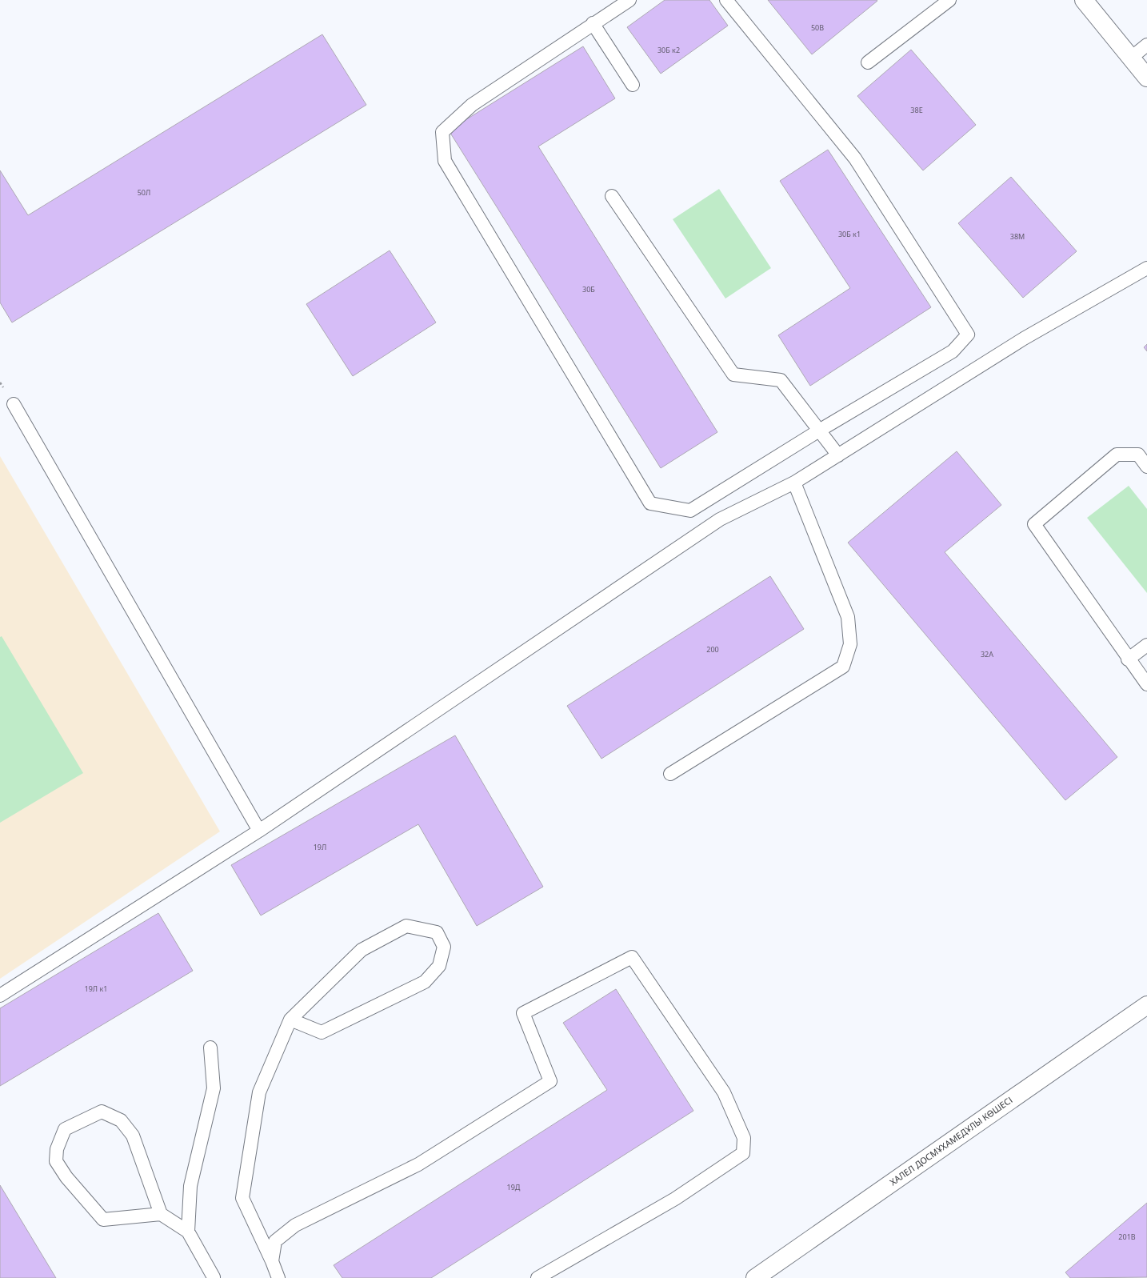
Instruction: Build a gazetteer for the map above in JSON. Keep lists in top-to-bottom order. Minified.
{"streets":{"street":["ХАЛЕЛ ДОСМҰХАМЕДҰЛЫ КӨШЕСІ"]},"house_numbers":["50В","30Б к2","38Е","50Л","30Б к1","38М","30Б","200","32А","19Л","19Л к1","19Д","201В"]}
